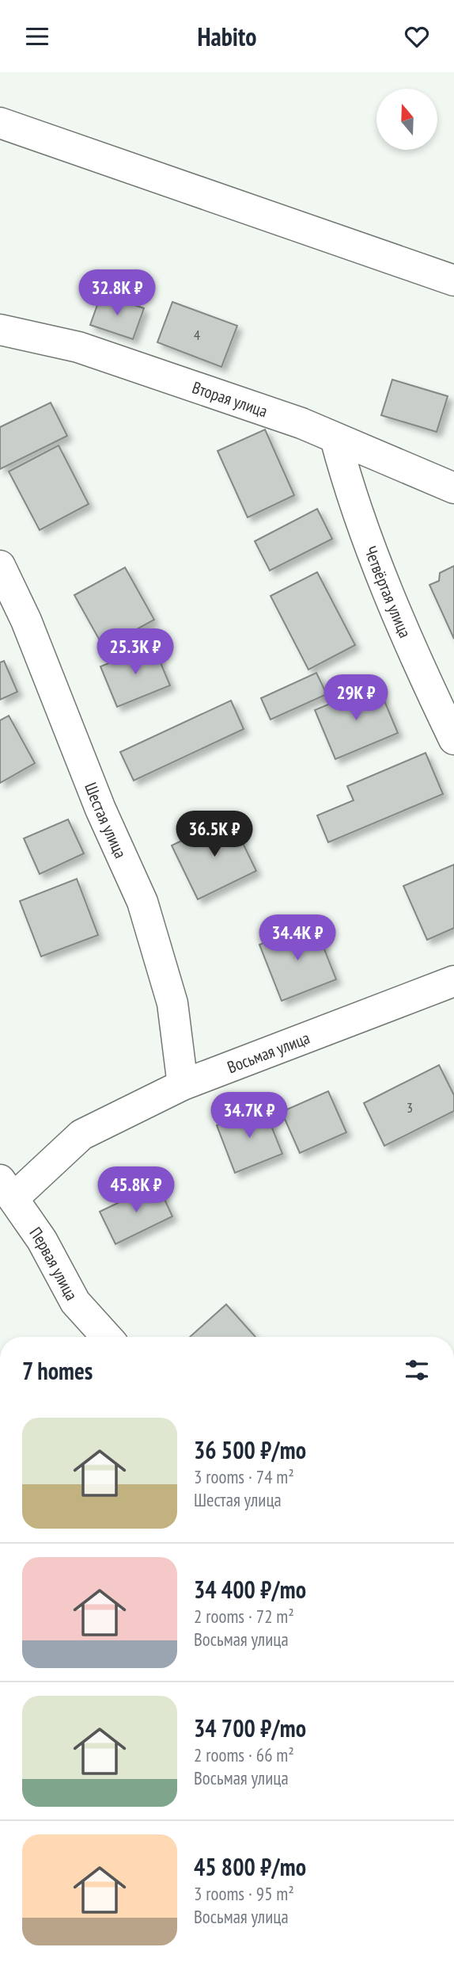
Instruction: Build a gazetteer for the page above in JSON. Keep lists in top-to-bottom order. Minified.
{"streets":{"street":["Вторая улица","Четвёртая улица","Шестая улица","Восьмая улица","Первая улица"]},"crossings":[["Вторая улица","Четвёртая улица"],["Шестая улица","Восьмая улица"],["Восьмая улица","Первая улица"]],"house_numbers":["4","3"],"north":"top","page":{"header":"Habito","price":["32.8K ₽","25.3K ₽","29K ₽","36.5K ₽","34.4K ₽","34.7K ₽","45.8K ₽"],"heading":"7 homes","list":[{"name":"36 500 ₽/mo","note":"3 rooms · 74 m² · Шестая улица"},{"name":"34 400 ₽/mo","note":"2 rooms · 72 m² · Восьмая улица"},{"name":"34 700 ₽/mo","note":"2 rooms · 66 m² · Восьмая улица"},{"name":"45 800 ₽/mo","note":"3 rooms · 95 m² · Восьмая улица"}]}}
